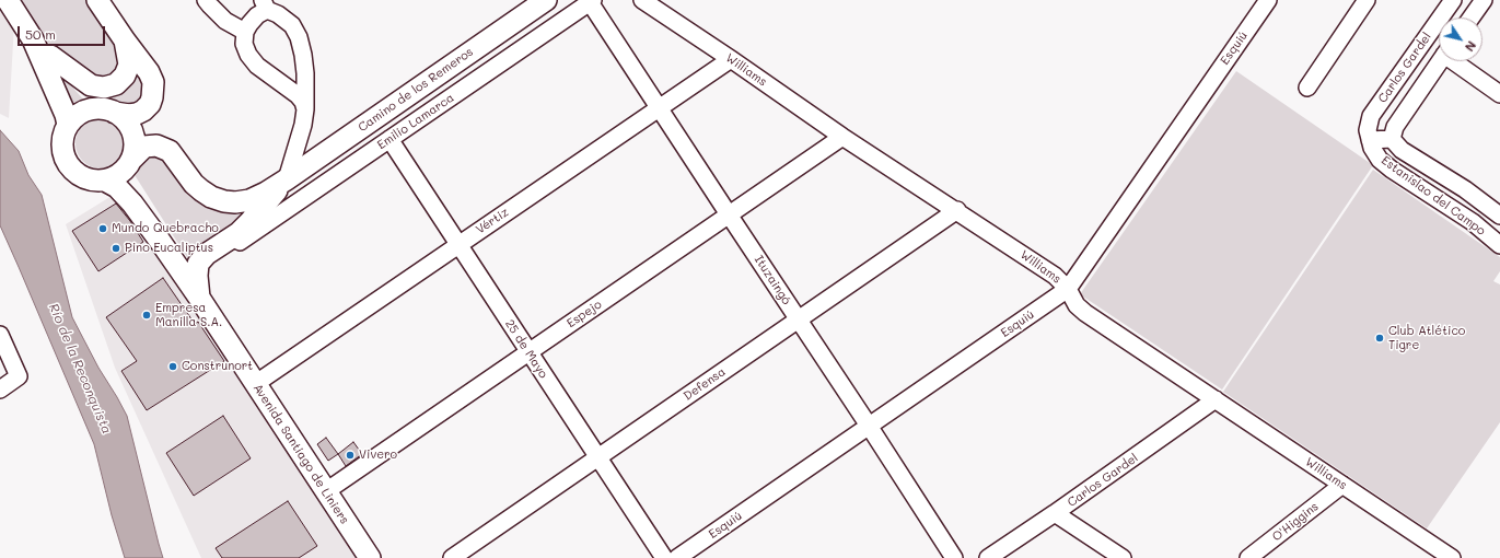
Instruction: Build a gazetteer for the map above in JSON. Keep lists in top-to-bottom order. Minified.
{"streets":{"main road":["Camino de los Remeros","Avenida Santiago de Liniers"],"street":["Esquiú","Carlos Gardel","Williams","Emilio Lamarca","Estanislao del Campo","Vértiz","Ituzaingó","Espejo","25 de Mayo","Defensa","O'Higgins"]},"crossings":[["Esquiú","Williams"],["Esquiú","Ituzaingó"],["Carlos Gardel","Williams"],["Carlos Gardel","Estanislao del Campo"],["Williams","Vértiz"],["Williams","Espejo"],["Williams","Defensa"],["Williams","O'Higgins"],["Camino de los Remeros","Avenida Santiago de Liniers"],["Emilio Lamarca","Ituzaingó"],["Emilio Lamarca","25 de Mayo"],["Vértiz","Ituzaingó"],["Vértiz","25 de Mayo"],["Vértiz","Avenida Santiago de Liniers"],["Ituzaingó","Espejo"],["Ituzaingó","Defensa"],["Espejo","25 de Mayo"],["Espejo","Avenida Santiago de Liniers"],["25 de Mayo","Defensa"]],"water":["Río de la Reconquista"],"places":["Mundo Quebracho","Pino Eucaliptus","Empresa Manilla S.A.","Club Atlético Tigre","Construnort","Vivero"],"scale_bar":"50 m","north":"bottom right"}
